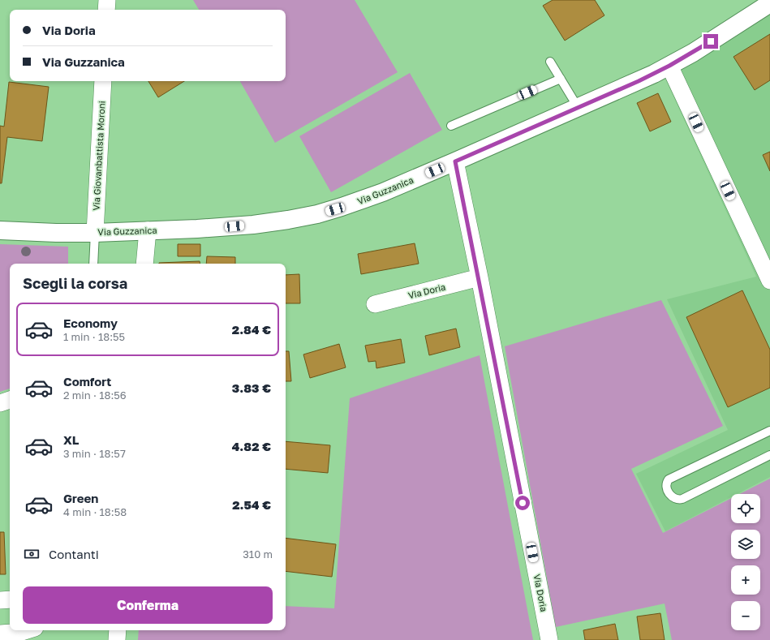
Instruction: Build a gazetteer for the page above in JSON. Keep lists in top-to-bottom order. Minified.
{"streets":{"street":["Via Giovanbattista Moroni","Via Guzzanica","Via Doria"]},"crossings":[["Via Giovanbattista Moroni","Via Guzzanica"],["Via Guzzanica","Via Doria"]],"page":{"banner":["Via Doria","Via Guzzanica"],"heading":"Scegli la corsa","list":[{"name":"Economy","note":"1 min · 18:55","value":"2.84 €"},{"name":"Comfort","note":"2 min · 18:56","value":"3.83 €"},{"name":"XL","note":"3 min · 18:57","value":"4.82 €"},{"name":"Green","note":"4 min · 18:58","value":"2.54 €"}],"map_buttons":["+","−"],"pay":["Contanti","310 m"],"buttons":"Conferma"}}
